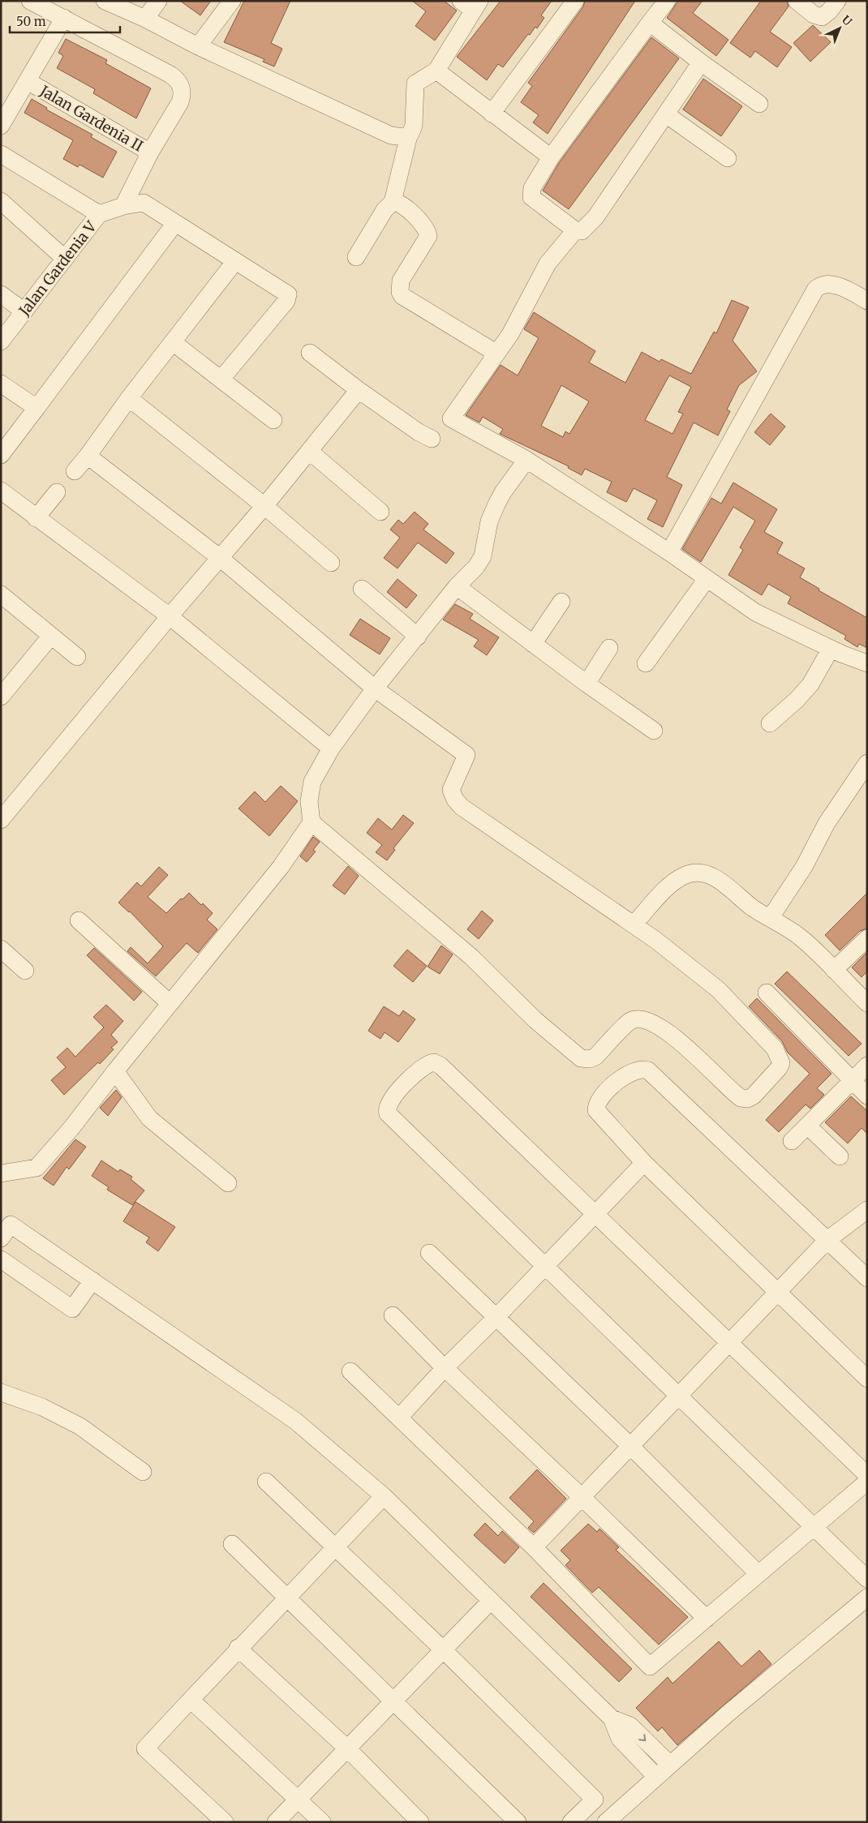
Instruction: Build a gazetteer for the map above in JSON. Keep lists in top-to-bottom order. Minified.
{"streets":{"street":["Jalan Gardenia II","Jalan Gardenia V"]},"scale_bar":"50 m","north":"top right"}
